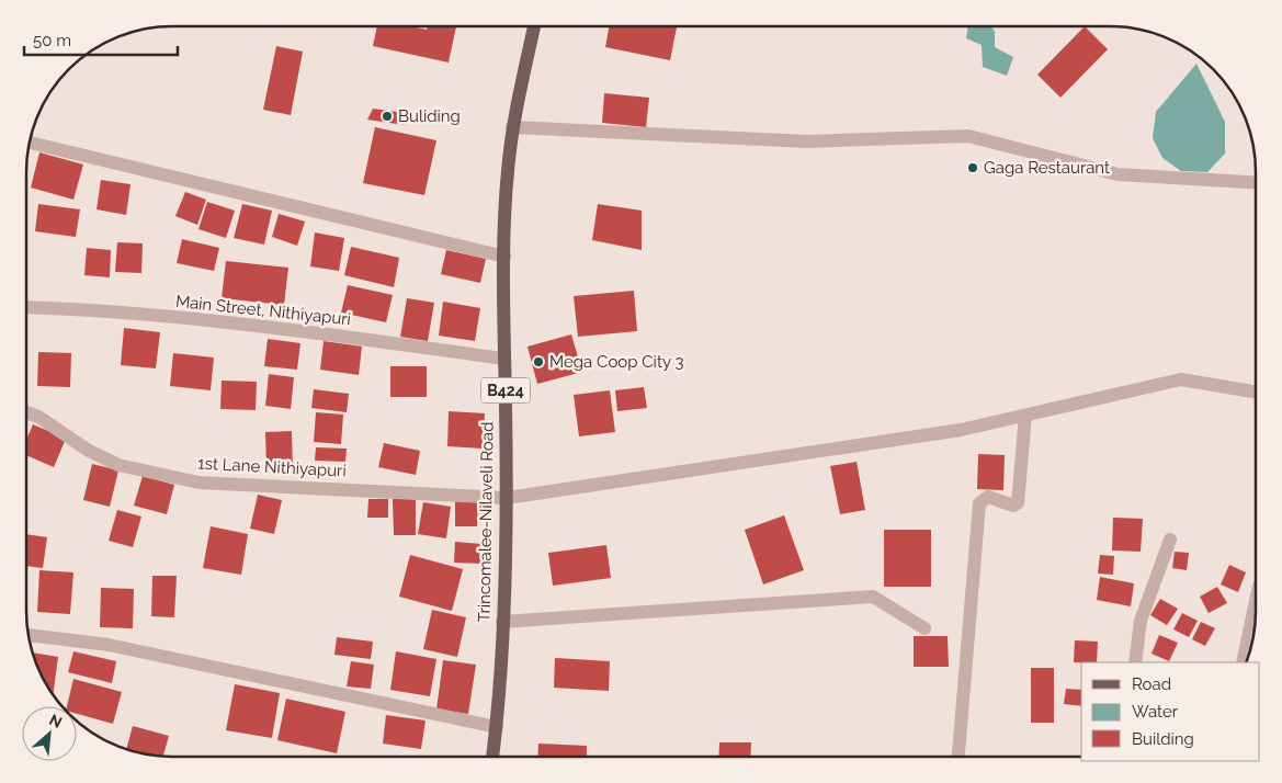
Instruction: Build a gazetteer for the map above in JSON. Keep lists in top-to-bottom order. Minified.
{"streets":{"main road":["B424","Trincomalee-Nilaveli Road"],"street":["Main Street, Nithiyapuri","1st Lane Nithiyapuri"]},"crossings":[["Main Street, Nithiyapuri","Trincomalee-Nilaveli Road"],["1st Lane Nithiyapuri","Trincomalee-Nilaveli Road"]],"places":["Buliding","Gaga Restaurant","Mega Coop City 3"],"legend":["Road","Water","Building"],"scale_bar":"50 m","north":"top right"}
